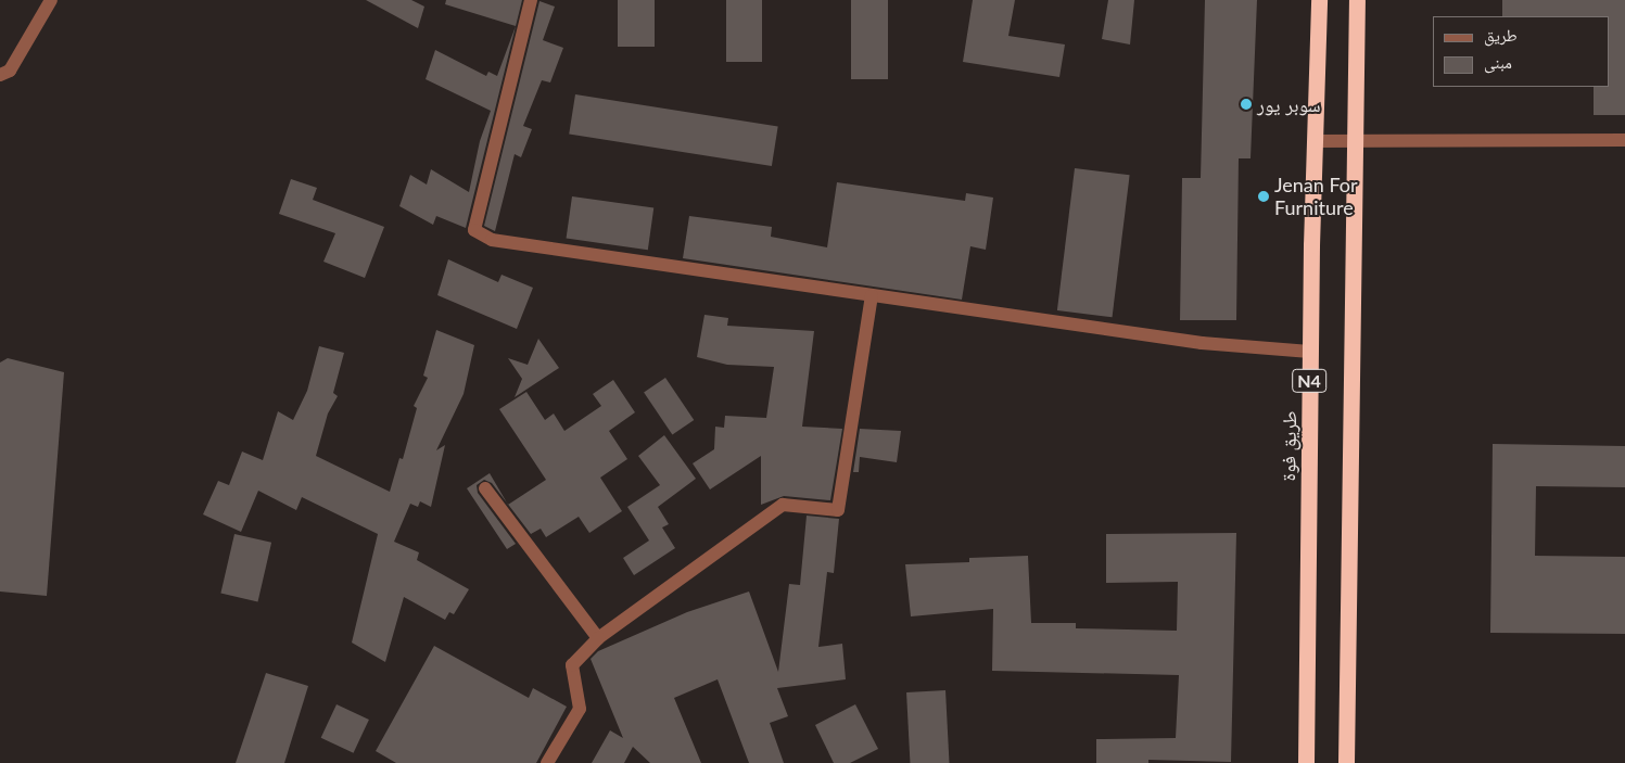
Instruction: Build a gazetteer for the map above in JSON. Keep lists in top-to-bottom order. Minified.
{"streets":{"highway":["N4","طريق فوة"]},"places":["سوبر يور","Jenan For Furniture"],"legend":["طريق","مبنى"]}
